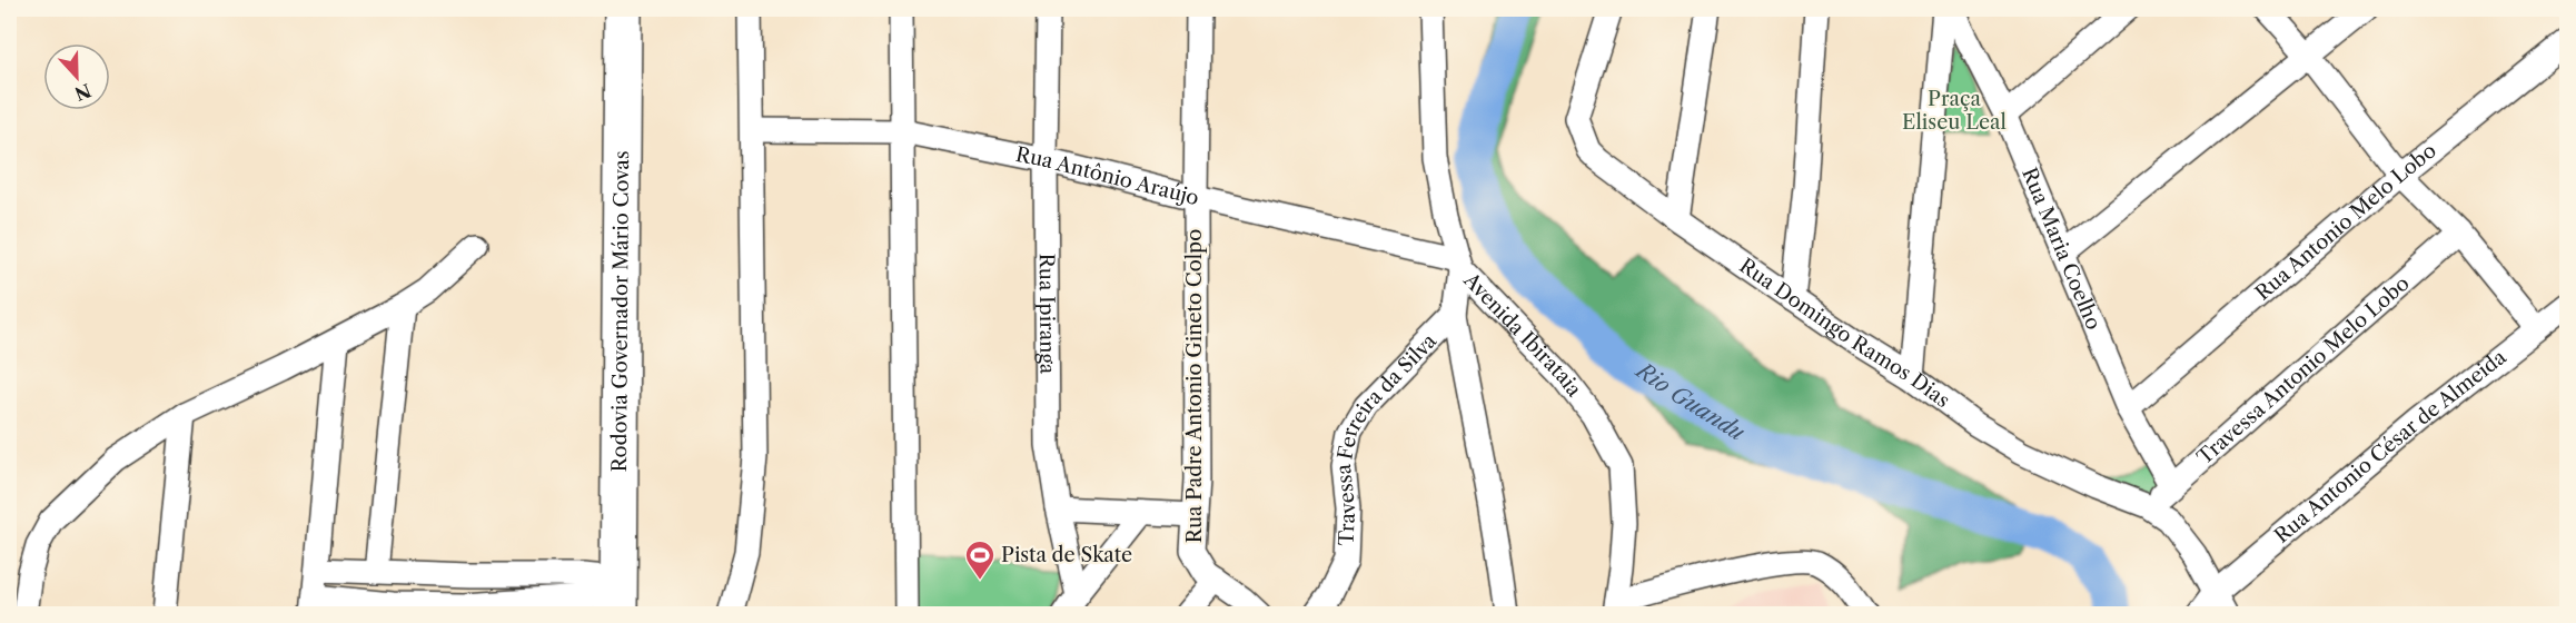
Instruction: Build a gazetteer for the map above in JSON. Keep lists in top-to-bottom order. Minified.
{"streets":{"highway":["Rodovia Governador Mário Covas"],"street":["Rua Antônio Araújo","Rua Antonio Melo Lobo","Rua Maria Coelho","Rua Ipiranga","Rua Domingo Ramos Dias","Avenida Ibirataia","Travessa Antonio Melo Lobo","Rua Padre Antonio Gineto Colpo","Travessa Ferreira da Silva","Rua Antonio César de Almeida"]},"crossings":[["Rua Antônio Araújo","Rua Ipiranga"],["Rua Antônio Araújo","Avenida Ibirataia"],["Rua Antônio Araújo","Rua Padre Antonio Gineto Colpo"],["Rua Antônio Araújo","Travessa Ferreira da Silva"],["Rua Antonio Melo Lobo","Rua Maria Coelho"],["Rua Maria Coelho","Travessa Antonio Melo Lobo"],["Rua Domingo Ramos Dias","Travessa Antonio Melo Lobo"],["Rua Domingo Ramos Dias","Rua Antonio César de Almeida"],["Avenida Ibirataia","Travessa Ferreira da Silva"]],"water":["Rio Guandu"],"parks":["Praça Eliseu Leal"],"places":{"sports":["Pista de Skate"]},"north":"bottom"}
